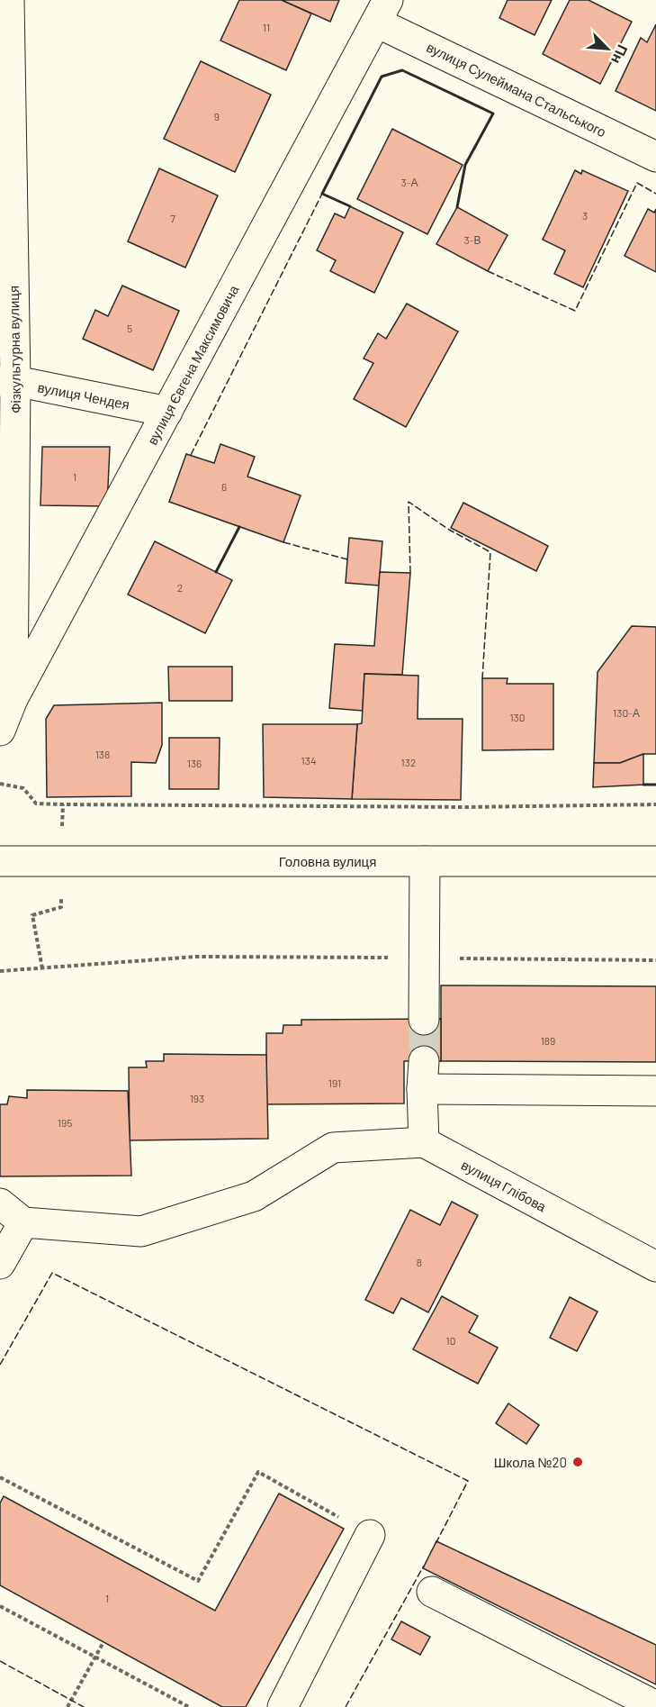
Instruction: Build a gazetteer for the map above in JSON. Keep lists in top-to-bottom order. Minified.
{"streets":{"street":["вулиця Сулеймана Стальського","Фізкультурна вулиця","вулиця Євгена Максимовича","вулиця Чендея","Головна вулиця","вулиця Глібова"]},"crossings":[["вулиця Сулеймана Стальського","вулиця Євгена Максимовича"],["Фізкультурна вулиця","вулиця Євгена Максимовича"],["Фізкультурна вулиця","вулиця Чендея"],["вулиця Євгена Максимовича","вулиця Чендея"]],"places":["Школа №20"],"house_numbers":["11","9","3-А","3","7","3-В","5","1","6","2","130-А","130","138","134","132","136","189","191","193","195","8","10","1"],"north":"bottom right"}
